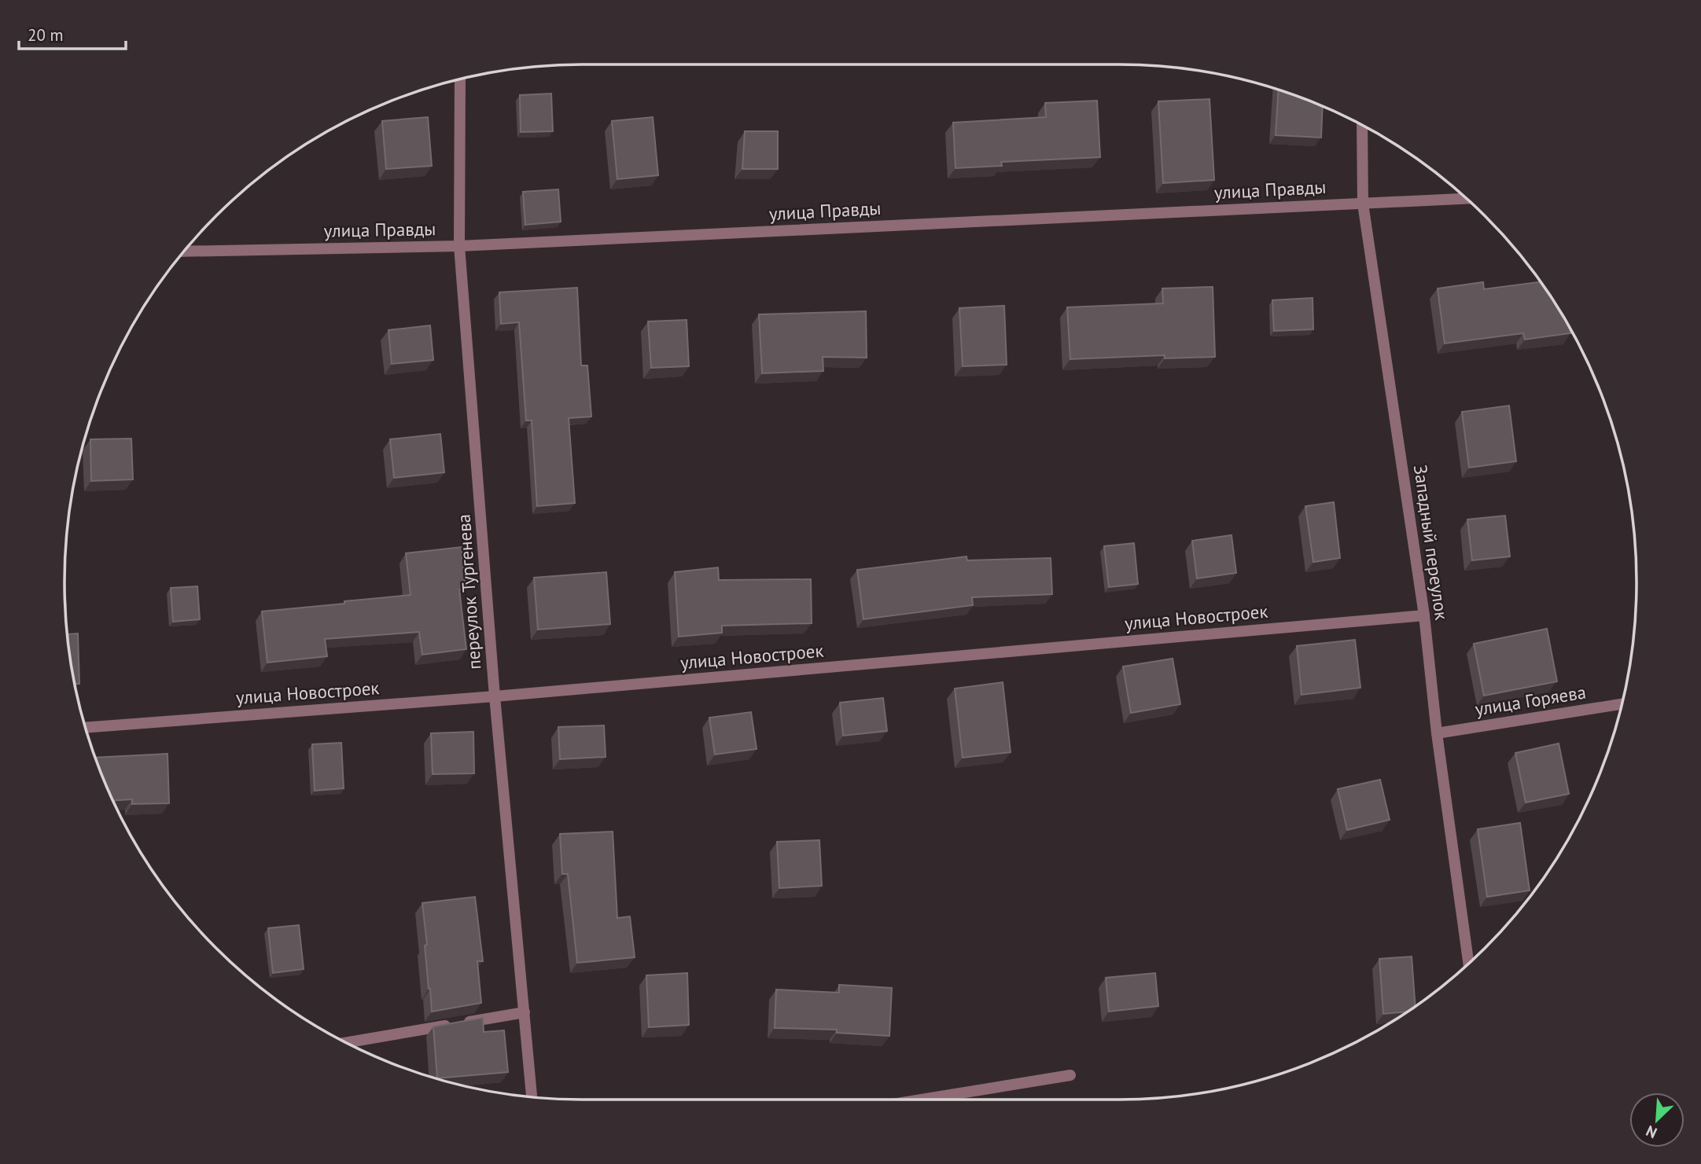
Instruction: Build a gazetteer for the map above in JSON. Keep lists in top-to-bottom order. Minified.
{"streets":{"street":["улица Правды","Западный переулок","переулок Тургенева","улица Новостроек","улица Горяева"]},"crossings":[["улица Правды","Западный переулок"],["улица Правды","переулок Тургенева"],["Западный переулок","улица Новостроек"],["Западный переулок","улица Горяева"],["переулок Тургенева","улица Новостроек"]],"scale_bar":"20 m","north":"bottom left"}
